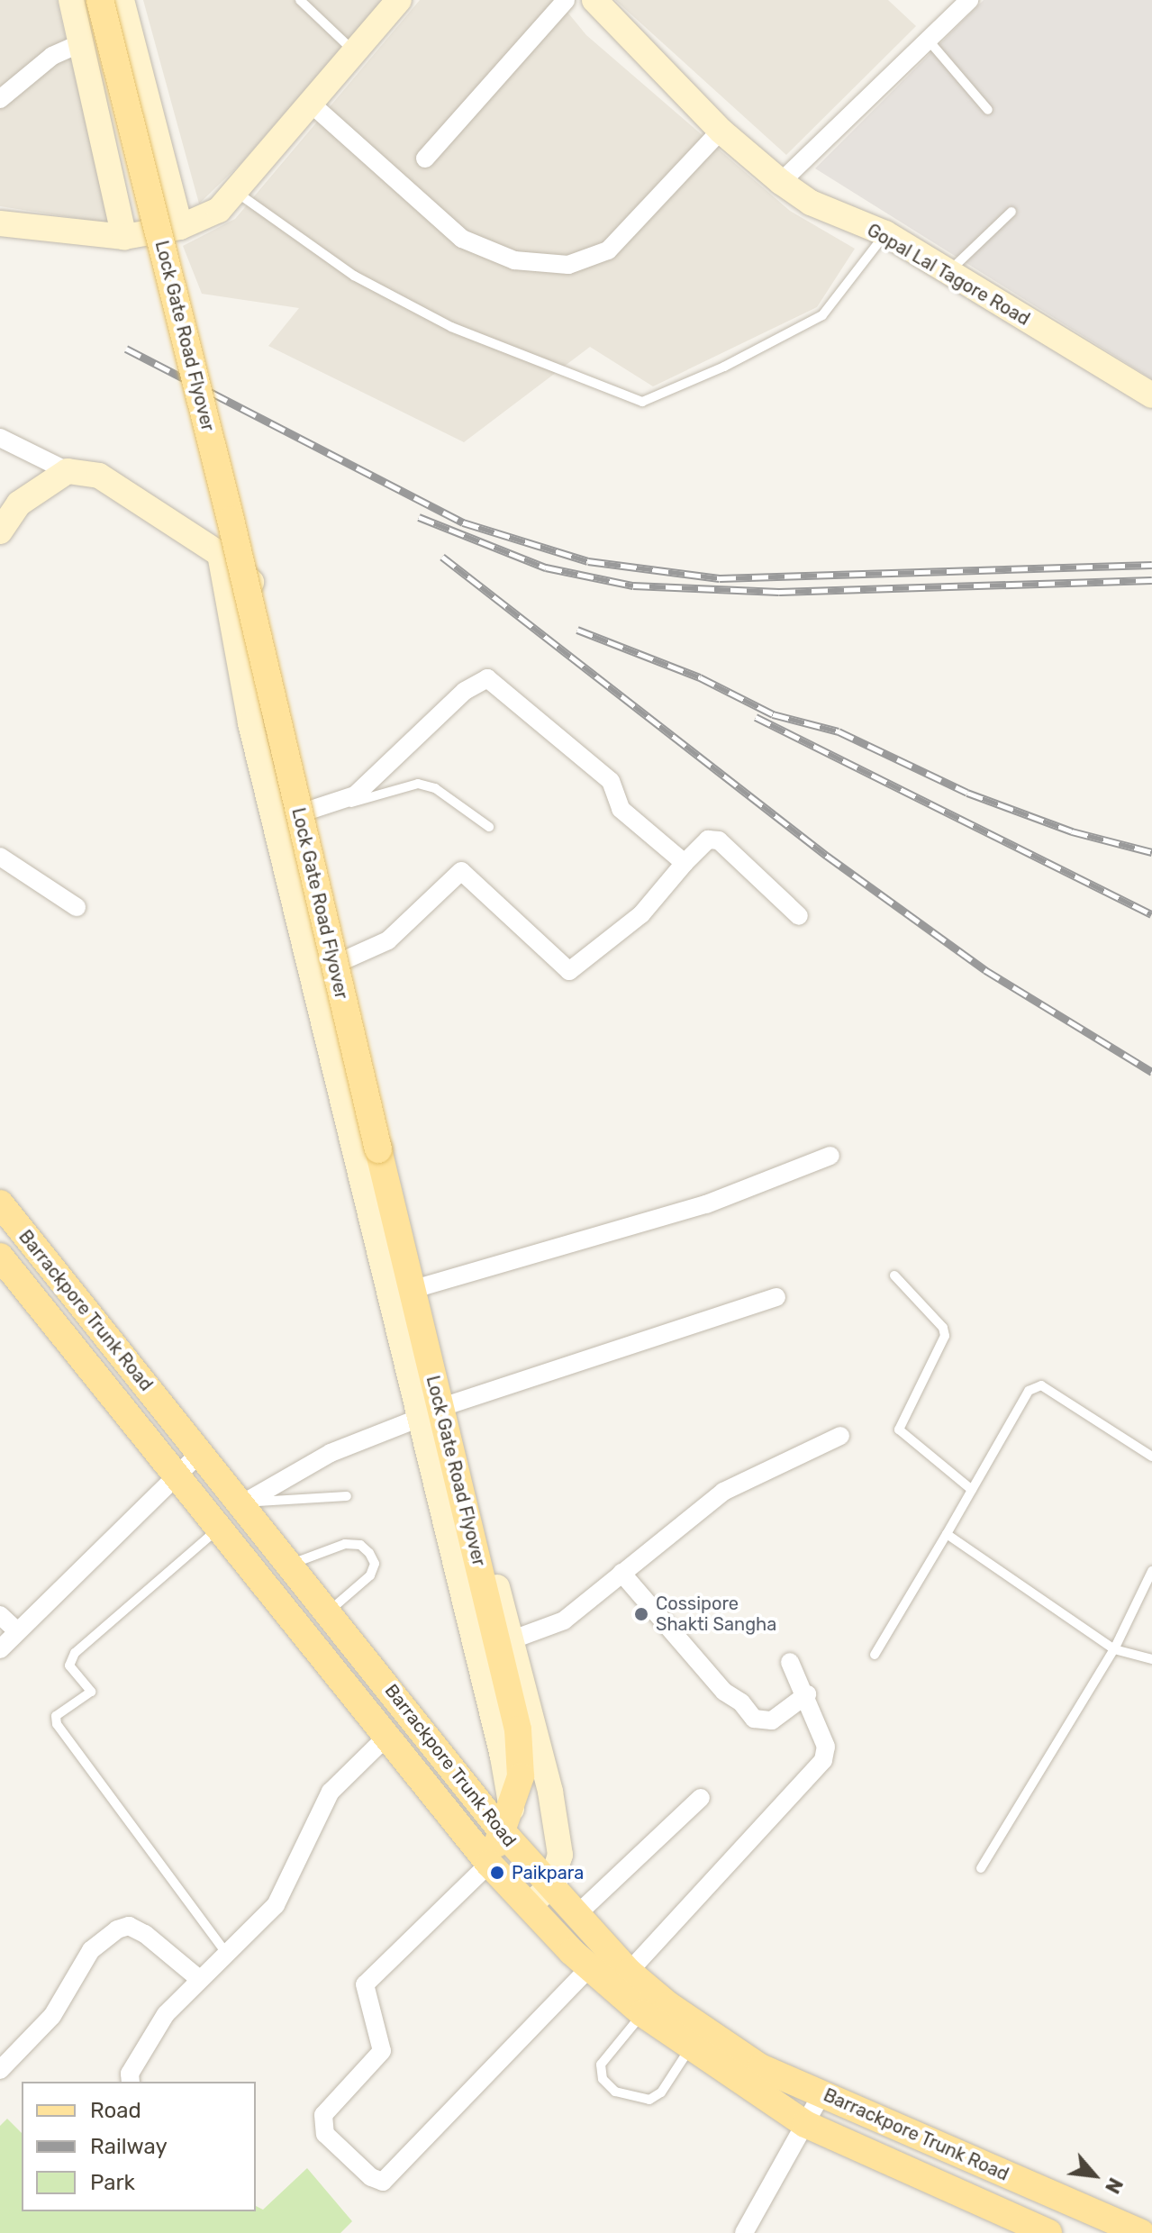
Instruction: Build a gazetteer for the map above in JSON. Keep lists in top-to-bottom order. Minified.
{"streets":{"main road":["Lock Gate Road Flyover","Barrackpore Trunk Road"],"street":["Gopal Lal Tagore Road"]},"crossings":[["Lock Gate Road Flyover","Barrackpore Trunk Road"]],"places":["Cossipore Shakti Sangha","Paikpara"],"legend":["Road","Railway","Park"],"north":"bottom right"}
